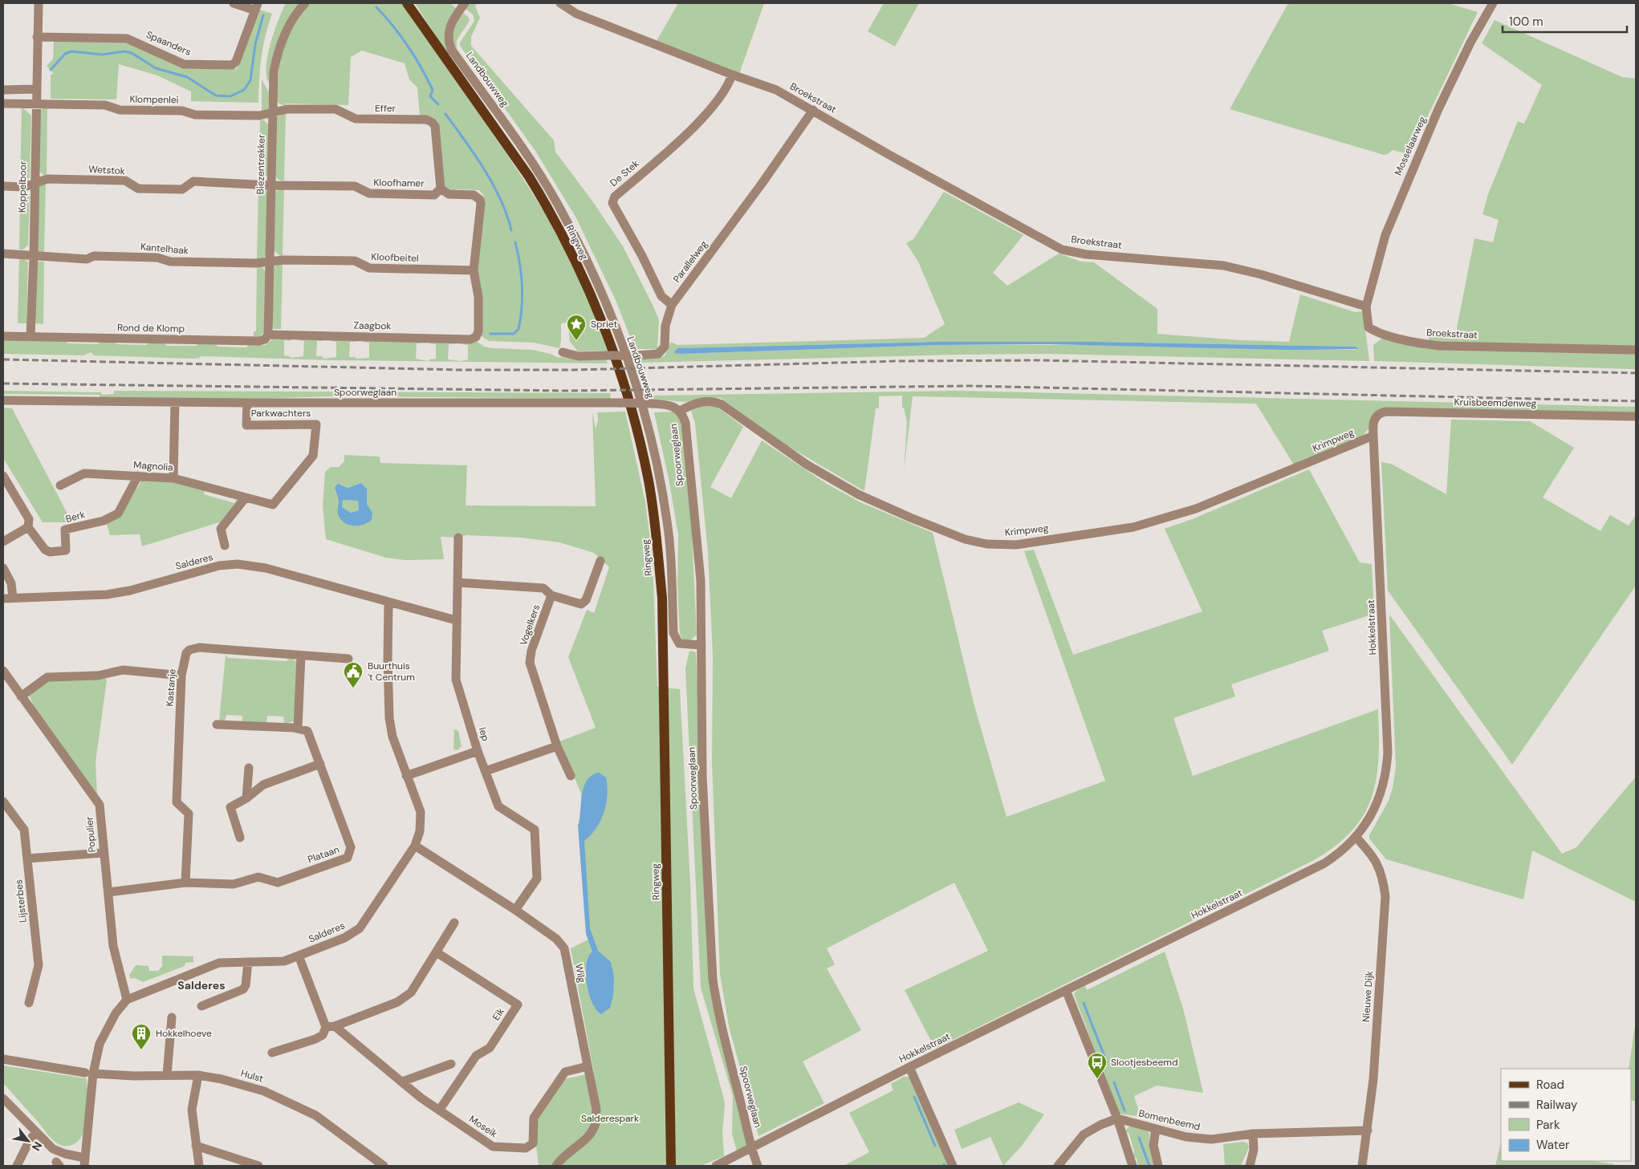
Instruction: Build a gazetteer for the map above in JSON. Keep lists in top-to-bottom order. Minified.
{"streets":{"main road":["Ringweg"],"street":["Spaanders","Landbouwweg","Broekstraat","Klompenlei","Effer","Mosselaarweg","Biezentrekker","Wetstok","De Stek","Kloofhamer","Koppelboor","Kantelhaak","Kloofbeitel","Parallelweg","Zaagbok","Rond de Klomp","Spoorweglaan","Kruisbeemdenweg","Parkwachters","Krimpweg","Magnolia","Berk","Salderes","Vogelkers","Hokkelstraat","Kastanje","Iep","Populier","Plataan","Lijsterbes","Wilg","Nieuwe Dijk","Eik","Hulst","Bomenbeemd","Moseik"]},"crossings":[["Spaanders","Koppelboor"],["Landbouwweg","Spoorweglaan"],["Broekstraat","Mosselaarweg"],["Broekstraat","De Stek"],["Broekstraat","Parallelweg"],["Klompenlei","Effer"],["Klompenlei","Biezentrekker"],["Klompenlei","Koppelboor"],["Effer","Biezentrekker"],["Effer","Kloofhamer"],["Biezentrekker","Wetstok"],["Biezentrekker","Kloofhamer"],["Biezentrekker","Kantelhaak"],["Biezentrekker","Kloofbeitel"],["Biezentrekker","Zaagbok"],["Biezentrekker","Rond de Klomp"],["Wetstok","Kloofhamer"],["Wetstok","Koppelboor"],["De Stek","Parallelweg"],["Koppelboor","Kantelhaak"],["Koppelboor","Rond de Klomp"],["Kantelhaak","Kloofbeitel"],["Kloofbeitel","Zaagbok"],["Zaagbok","Rond de Klomp"],["Spoorweglaan","Parkwachters"],["Spoorweglaan","Krimpweg"],["Spoorweglaan","Hokkelstraat"],["Kruisbeemdenweg","Krimpweg"],["Kruisbeemdenweg","Hokkelstraat"],["Parkwachters","Magnolia"],["Krimpweg","Hokkelstraat"],["Magnolia","Berk"],["Salderes","Iep"],["Salderes","Populier"],["Salderes","Wilg"],["Salderes","Hulst"],["Salderes","Moseik"],["Vogelkers","Iep"],["Hokkelstraat","Nieuwe Dijk"],["Kastanje","Plataan"],["Iep","Wilg"],["Populier","Plataan"],["Wilg","Moseik"],["Nieuwe Dijk","Bomenbeemd"],["Eik","Moseik"]],"districts":["Salderes"],"parks":["Salderespark"],"places":{"place":["Spriet"],"public building":["Buurthuis 't Centrum"],"building":["Hokkelhoeve"],"bus stop":["Slootjesbeemd"]},"legend":["Road","Railway","Park","Water"],"scale_bar":"100 m","north":"bottom right"}
